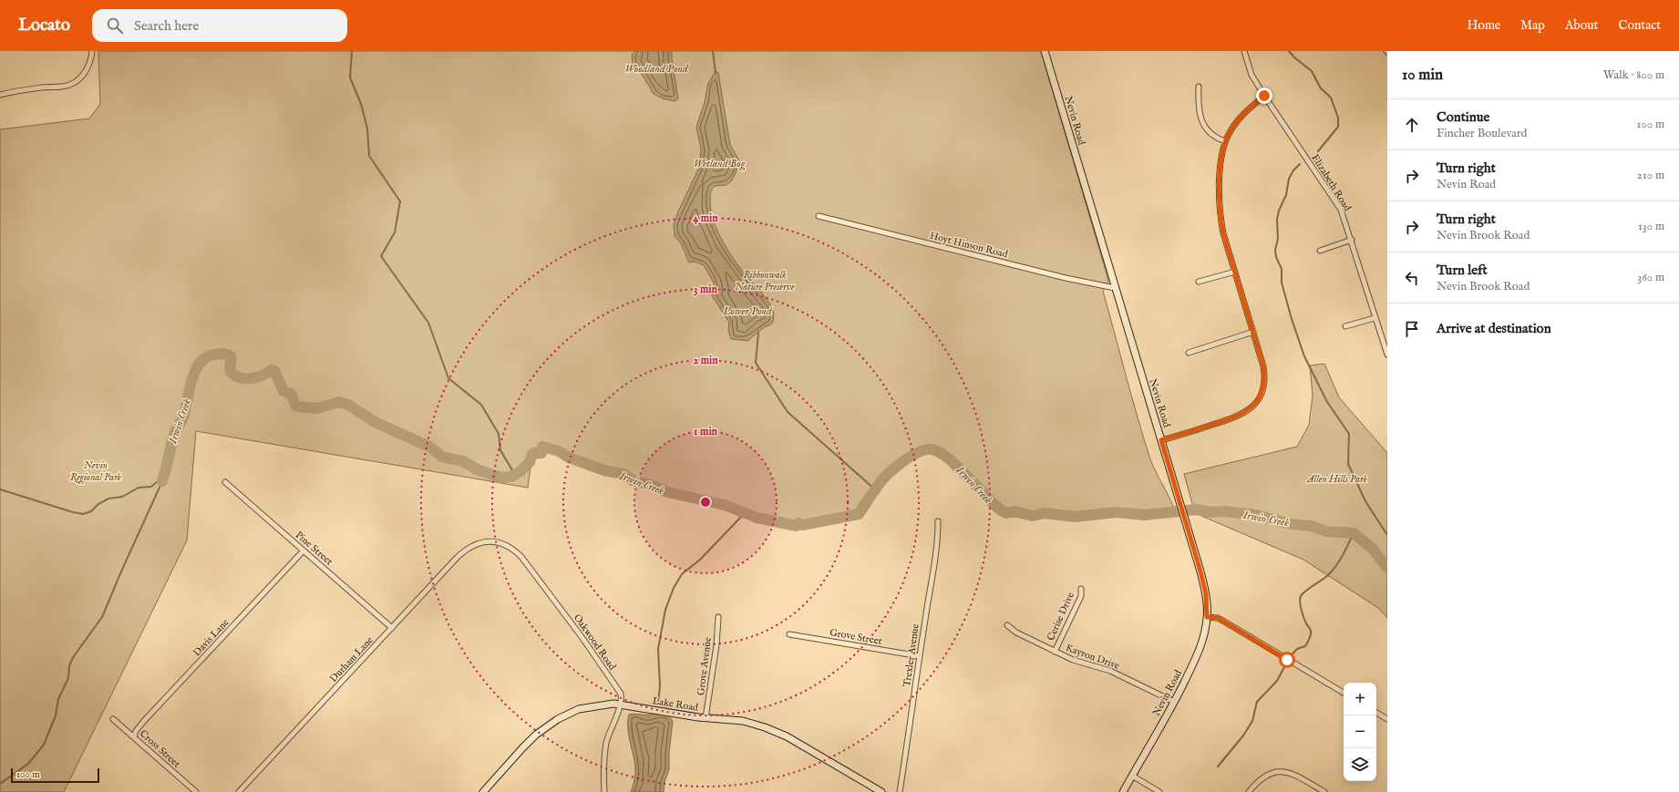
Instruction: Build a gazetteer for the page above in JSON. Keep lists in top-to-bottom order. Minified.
{"streets":{"main road":["Nevin Road","Lake Road"],"street":["Elizabeth Road","Hoyt Hinson Road","Pine Street","Cerise Drive","Grove Street","Davis Lane","Oakwood Road","Trexler Avenue","Kayron Drive","Durham Lane","Grove Avenue","Cross Street"]},"crossings":[["Nevin Road","Hoyt Hinson Road"],["Nevin Road","Kayron Drive"],["Pine Street","Davis Lane"],["Pine Street","Durham Lane"],["Cerise Drive","Kayron Drive"],["Grove Street","Trexler Avenue"],["Davis Lane","Cross Street"],["Oakwood Road","Durham Lane"],["Oakwood Road","Lake Road"],["Grove Avenue","Lake Road"]],"water":["Woodland Pond","Wetland Bog","Lower Pond","Irwin Creek"],"parks":["Ribbonwalk Nature Preserve","Nevin Regional Park","Allen Hills Park"],"scale_bar":"100 m","page":{"header":"Locato","search":"Search here","nav":["Home","Map","About","Contact"],"heading":["10 min","Walk · 800 m"],"list":[["Continue","Fincher Boulevard","100 m"],["Turn right","Nevin Road","210 m"],["Turn right","Nevin Brook Road","130 m"],["Turn left","Nevin Brook Road","360 m"],"Arrive at destination"],"map_buttons":["+","−"],"scale":"100 m"},"rings":["4 min","3 min","2 min","1 min"]}
